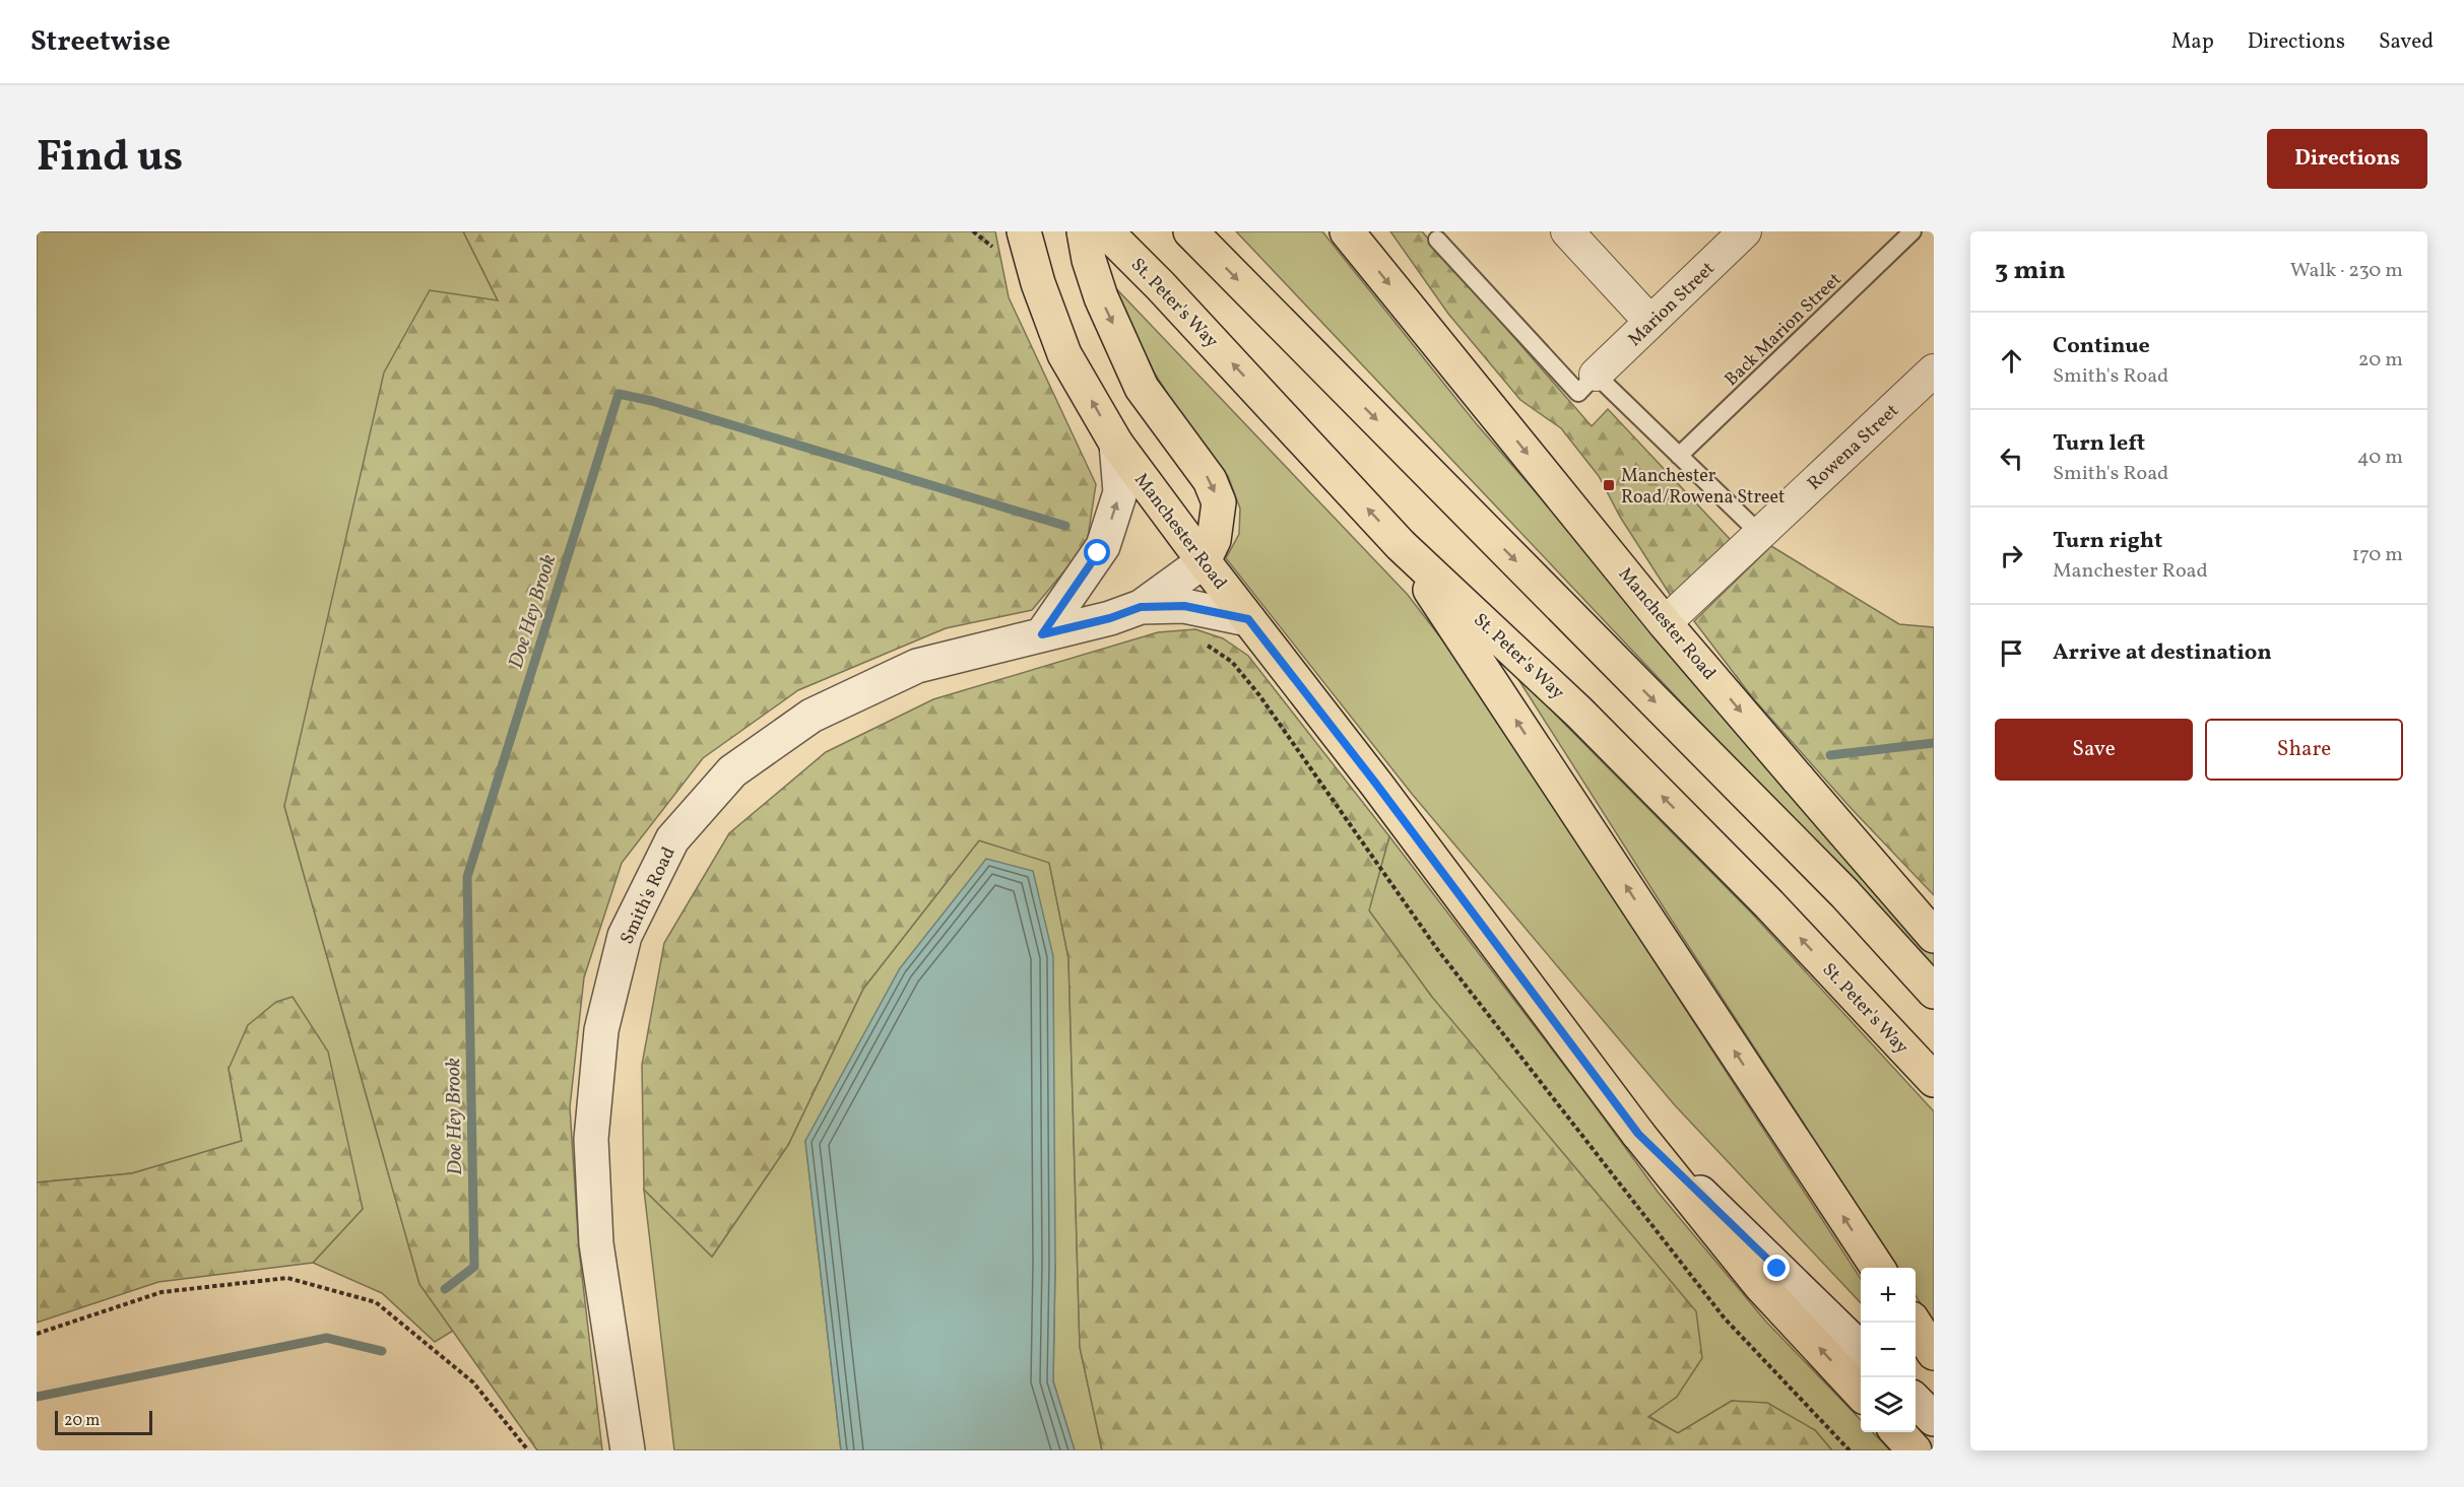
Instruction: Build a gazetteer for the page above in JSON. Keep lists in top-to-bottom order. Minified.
{"streets":{"main road":["St. Peter's Way","Manchester Road"],"street":["Marion Street","Rowena Street","Smith's Road"],"lane":["Back Marion Street"]},"crossings":[["Rowena Street","Manchester Road"],["Manchester Road","Smith's Road"]],"water":["Doe Hey Brook"],"places":{"transit":["Manchester Road/Rowena Street"]},"scale_bar":"20 m","page":{"header":"Streetwise","nav":["Map","Directions","Saved"],"title":"Find us","buttons":["Directions",["Save","Share"]],"heading":["3 min","Walk · 230 m"],"list":[["Continue","Smith's Road","20 m"],["Turn left","Smith's Road","40 m"],["Turn right","Manchester Road","170 m"],"Arrive at destination"],"map_buttons":["+","−"],"scale":"20 m"}}
